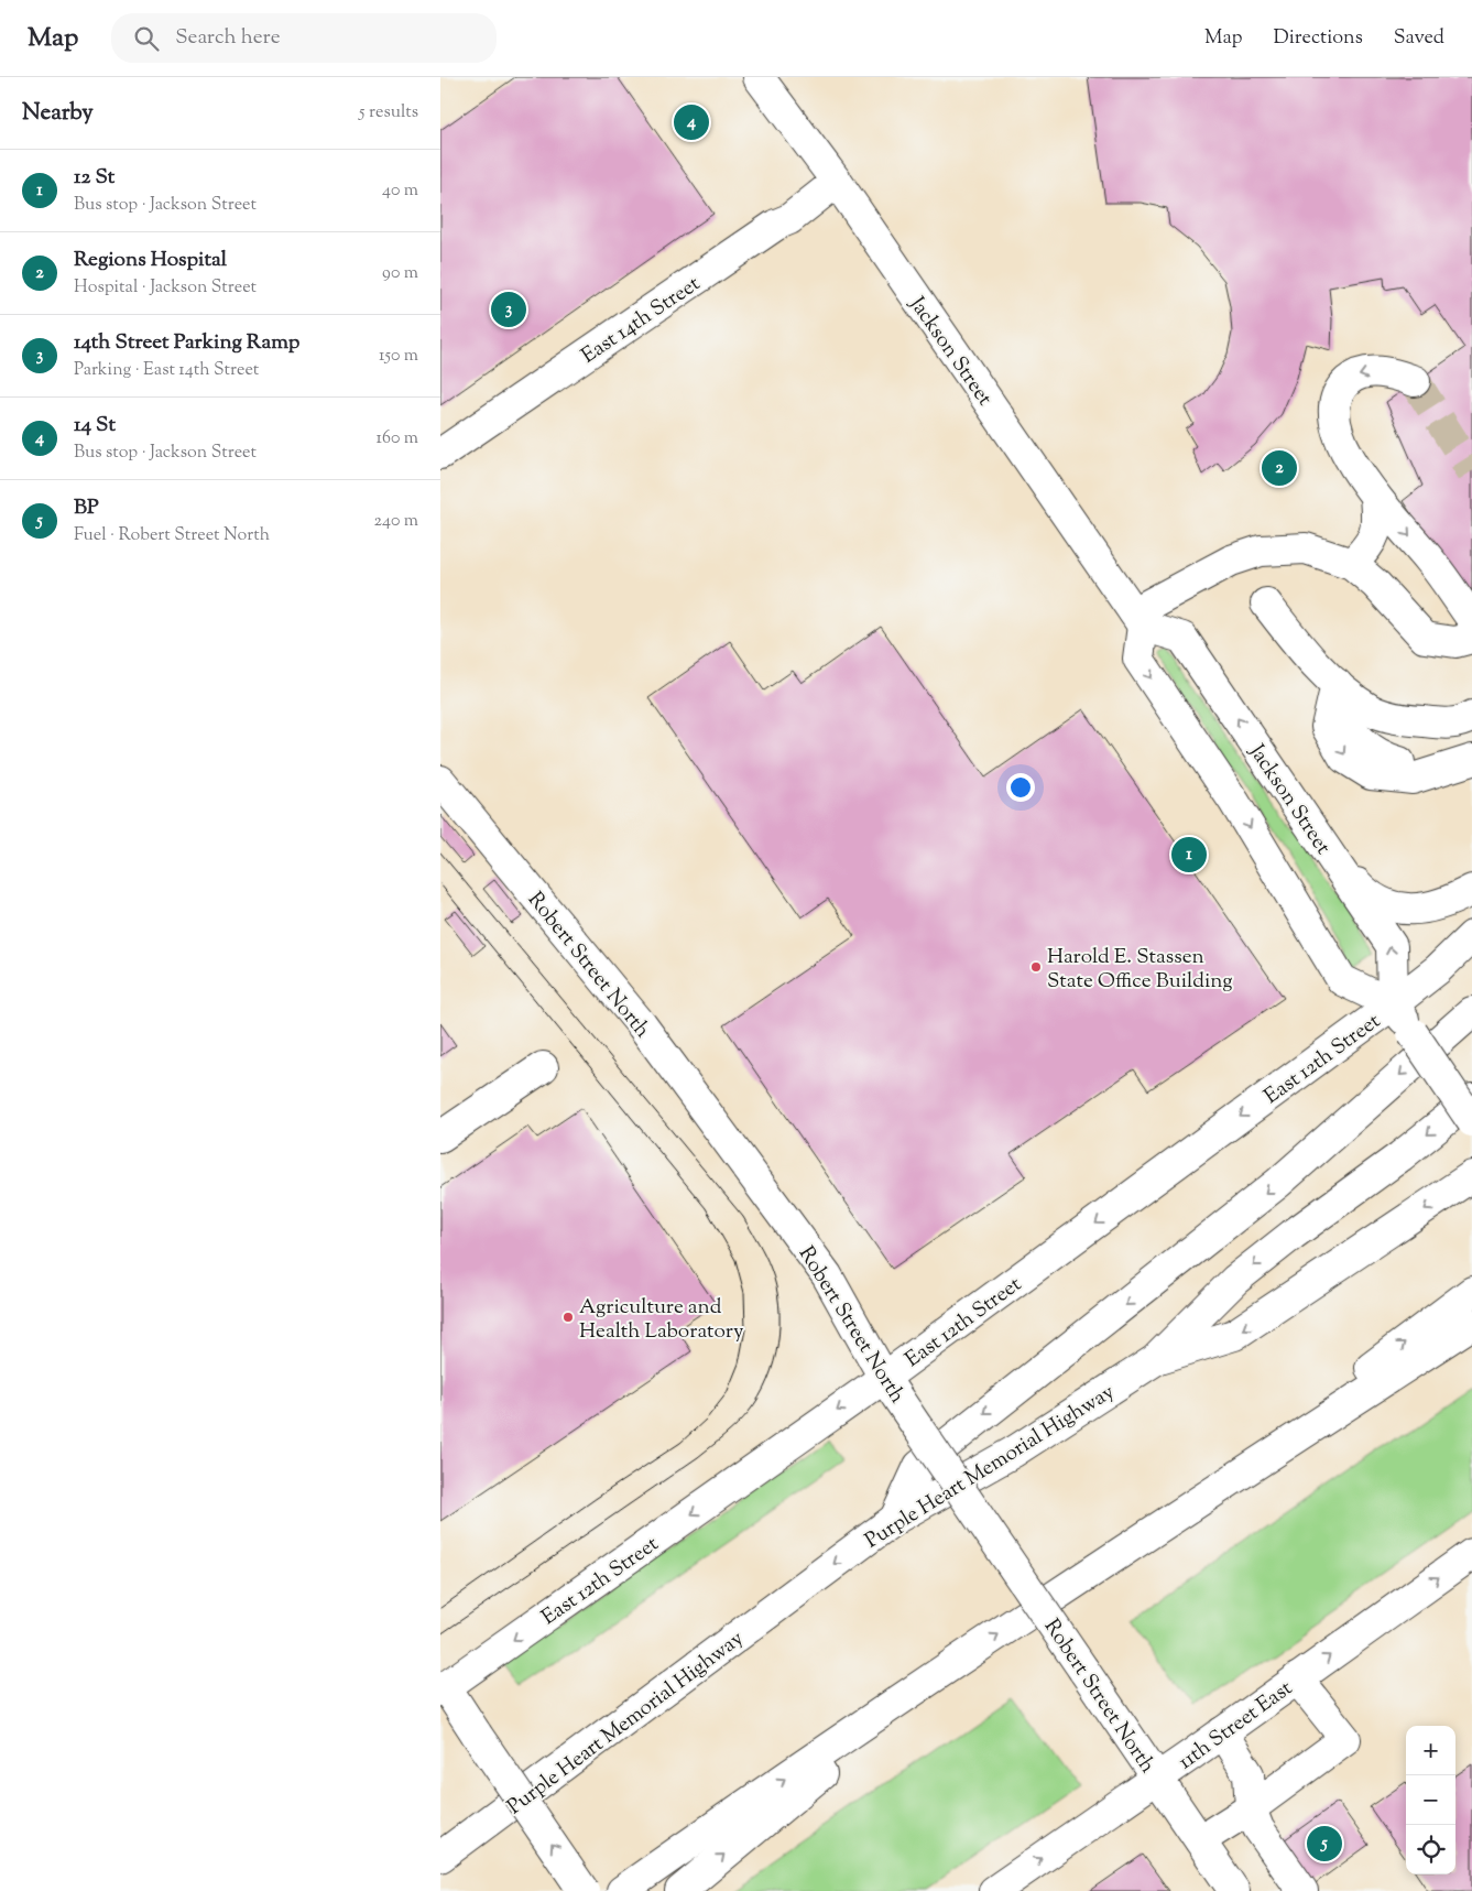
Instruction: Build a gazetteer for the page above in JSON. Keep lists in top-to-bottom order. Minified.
{"streets":{"main road":["East 14th Street","Jackson Street","Robert Street North","East 12th Street","Purple Heart Memorial Highway","11th Street East"]},"crossings":[["East 14th Street","Jackson Street"],["Jackson Street","East 12th Street"],["Robert Street North","East 12th Street"],["Robert Street North","11th Street East"]],"places":["Harold E. Stassen State Office Building","Agriculture and Health Laboratory"],"page":{"header":"Map","search":"Search here","nav":["Map","Directions","Saved"],"heading":["Nearby","5 results"],"pins":["4","3","2","1","5"],"list":[{"mark":"1","name":"12 St","note":"Bus stop · Jackson Street","value":"40 m"},{"mark":"2","name":"Regions Hospital","note":"Hospital · Jackson Street","value":"90 m"},{"mark":"3","name":"14th Street Parking Ramp","note":"Parking · East 14th Street","value":"150 m"},{"mark":"4","name":"14 St","note":"Bus stop · Jackson Street","value":"160 m"},{"mark":"5","name":"BP","note":"Fuel · Robert Street North","value":"240 m"}],"map_buttons":["+","−"]}}
